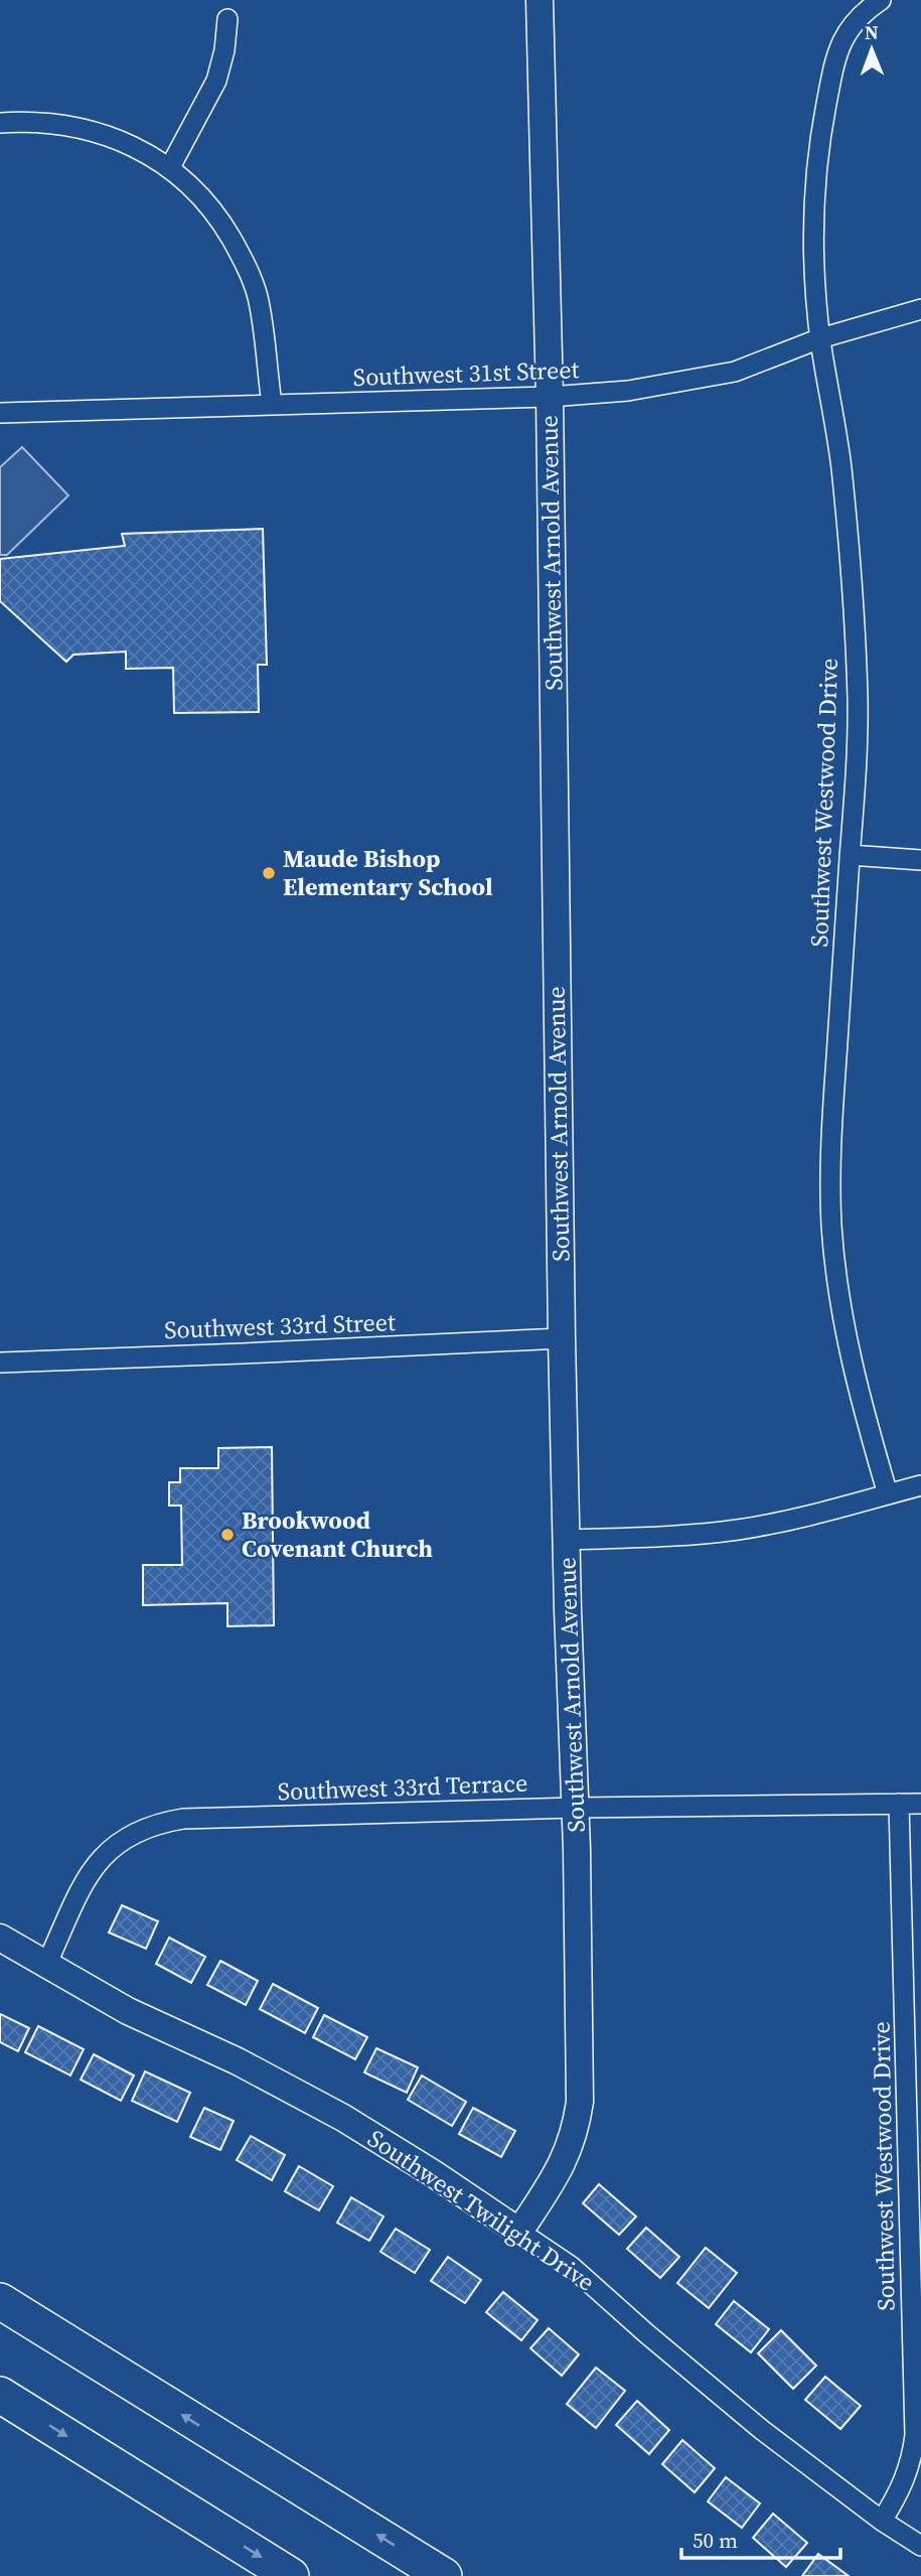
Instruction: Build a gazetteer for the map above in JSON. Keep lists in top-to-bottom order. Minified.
{"streets":{"street":["Southwest 31st Street","Southwest Arnold Avenue","Southwest Westwood Drive","Southwest 33rd Street","Southwest 33rd Terrace","Southwest Twilight Drive"]},"crossings":[["Southwest 31st Street","Southwest Arnold Avenue"],["Southwest 31st Street","Southwest Westwood Drive"],["Southwest Arnold Avenue","Southwest 33rd Street"],["Southwest Arnold Avenue","Southwest 33rd Terrace"],["Southwest Arnold Avenue","Southwest Twilight Drive"],["Southwest Westwood Drive","Southwest 33rd Terrace"],["Southwest Westwood Drive","Southwest Twilight Drive"],["Southwest 33rd Terrace","Southwest Twilight Drive"]],"places":["Maude Bishop Elementary School","Brookwood Covenant Church"],"scale_bar":"50 m","north":"top"}
